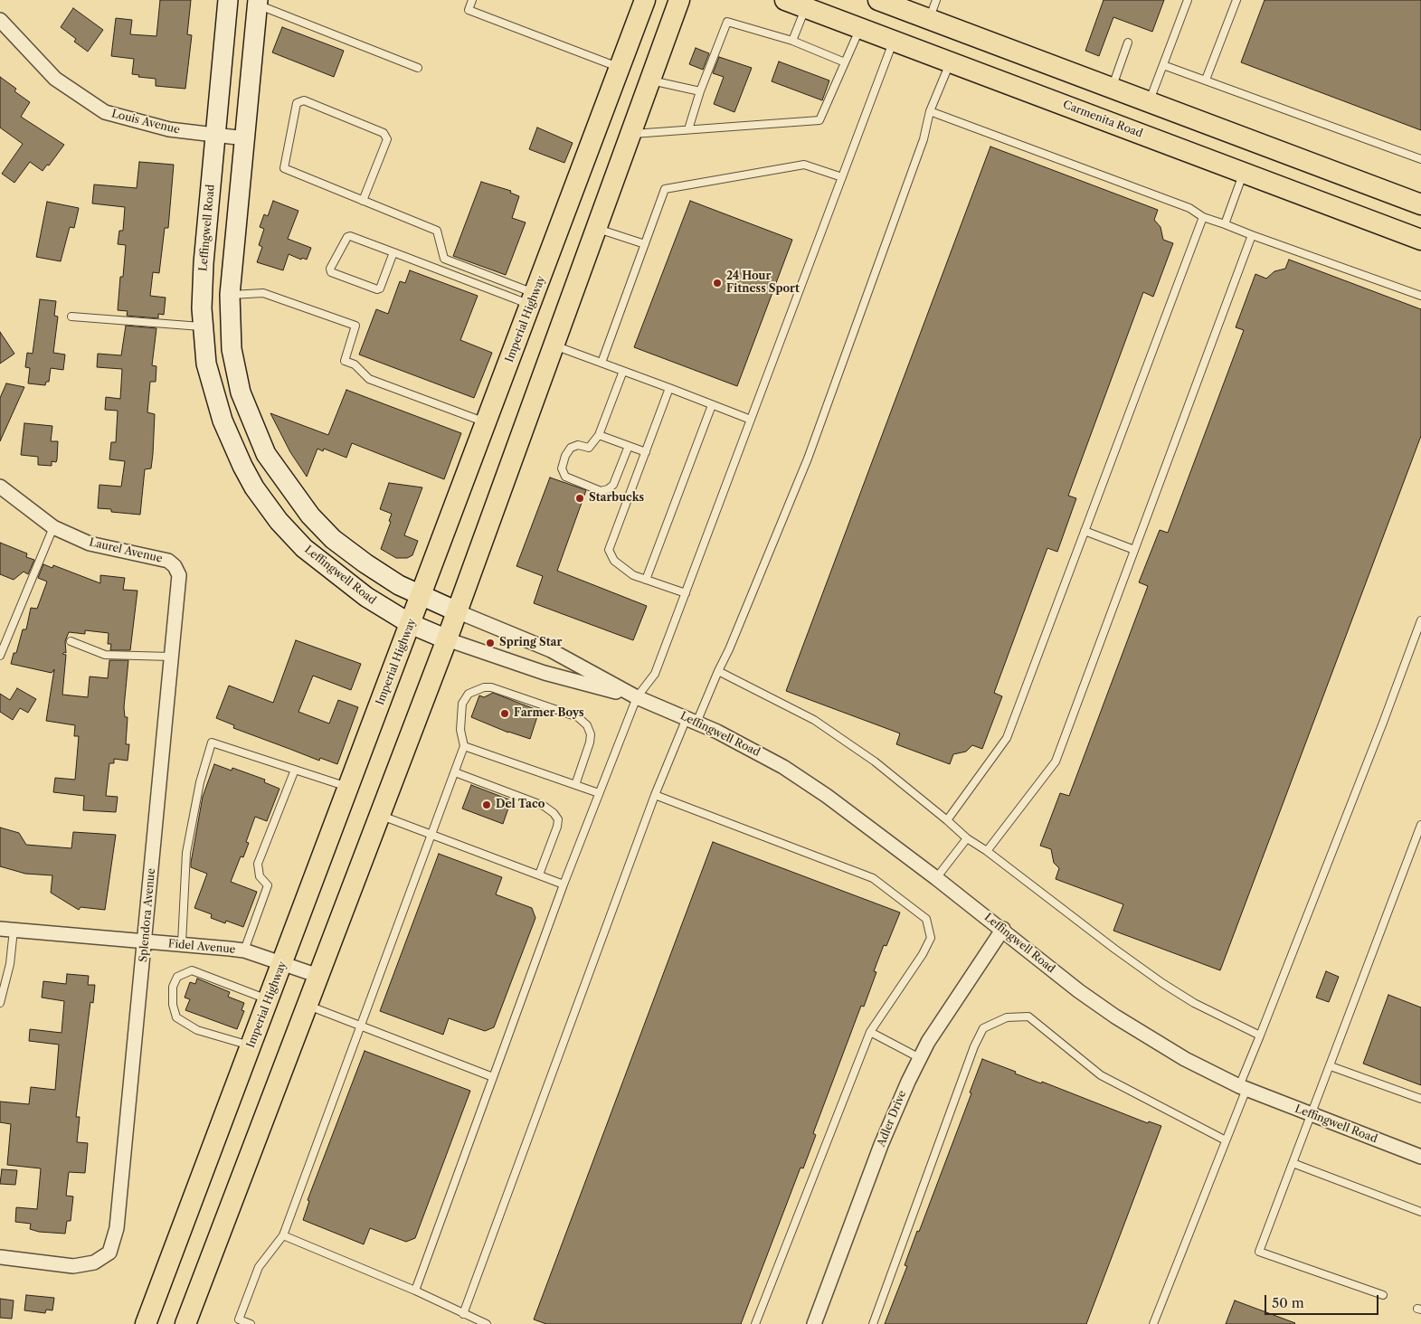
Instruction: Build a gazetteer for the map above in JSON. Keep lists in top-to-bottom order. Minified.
{"streets":{"main road":["Carmenita Road","Leffingwell Road","Imperial Highway"],"street":["Louis Avenue","Laurel Avenue","Splendora Avenue","Fidel Avenue","Adler Drive"]},"crossings":[["Louis Avenue","Leffingwell Road"],["Leffingwell Road","Imperial Highway"],["Leffingwell Road","Adler Drive"],["Imperial Highway","Fidel Avenue"],["Laurel Avenue","Splendora Avenue"],["Splendora Avenue","Fidel Avenue"]],"places":["24 Hour Fitness Sport","Starbucks","Spring Star","Farmer Boys","Del Taco"],"scale_bar":"50 m"}
